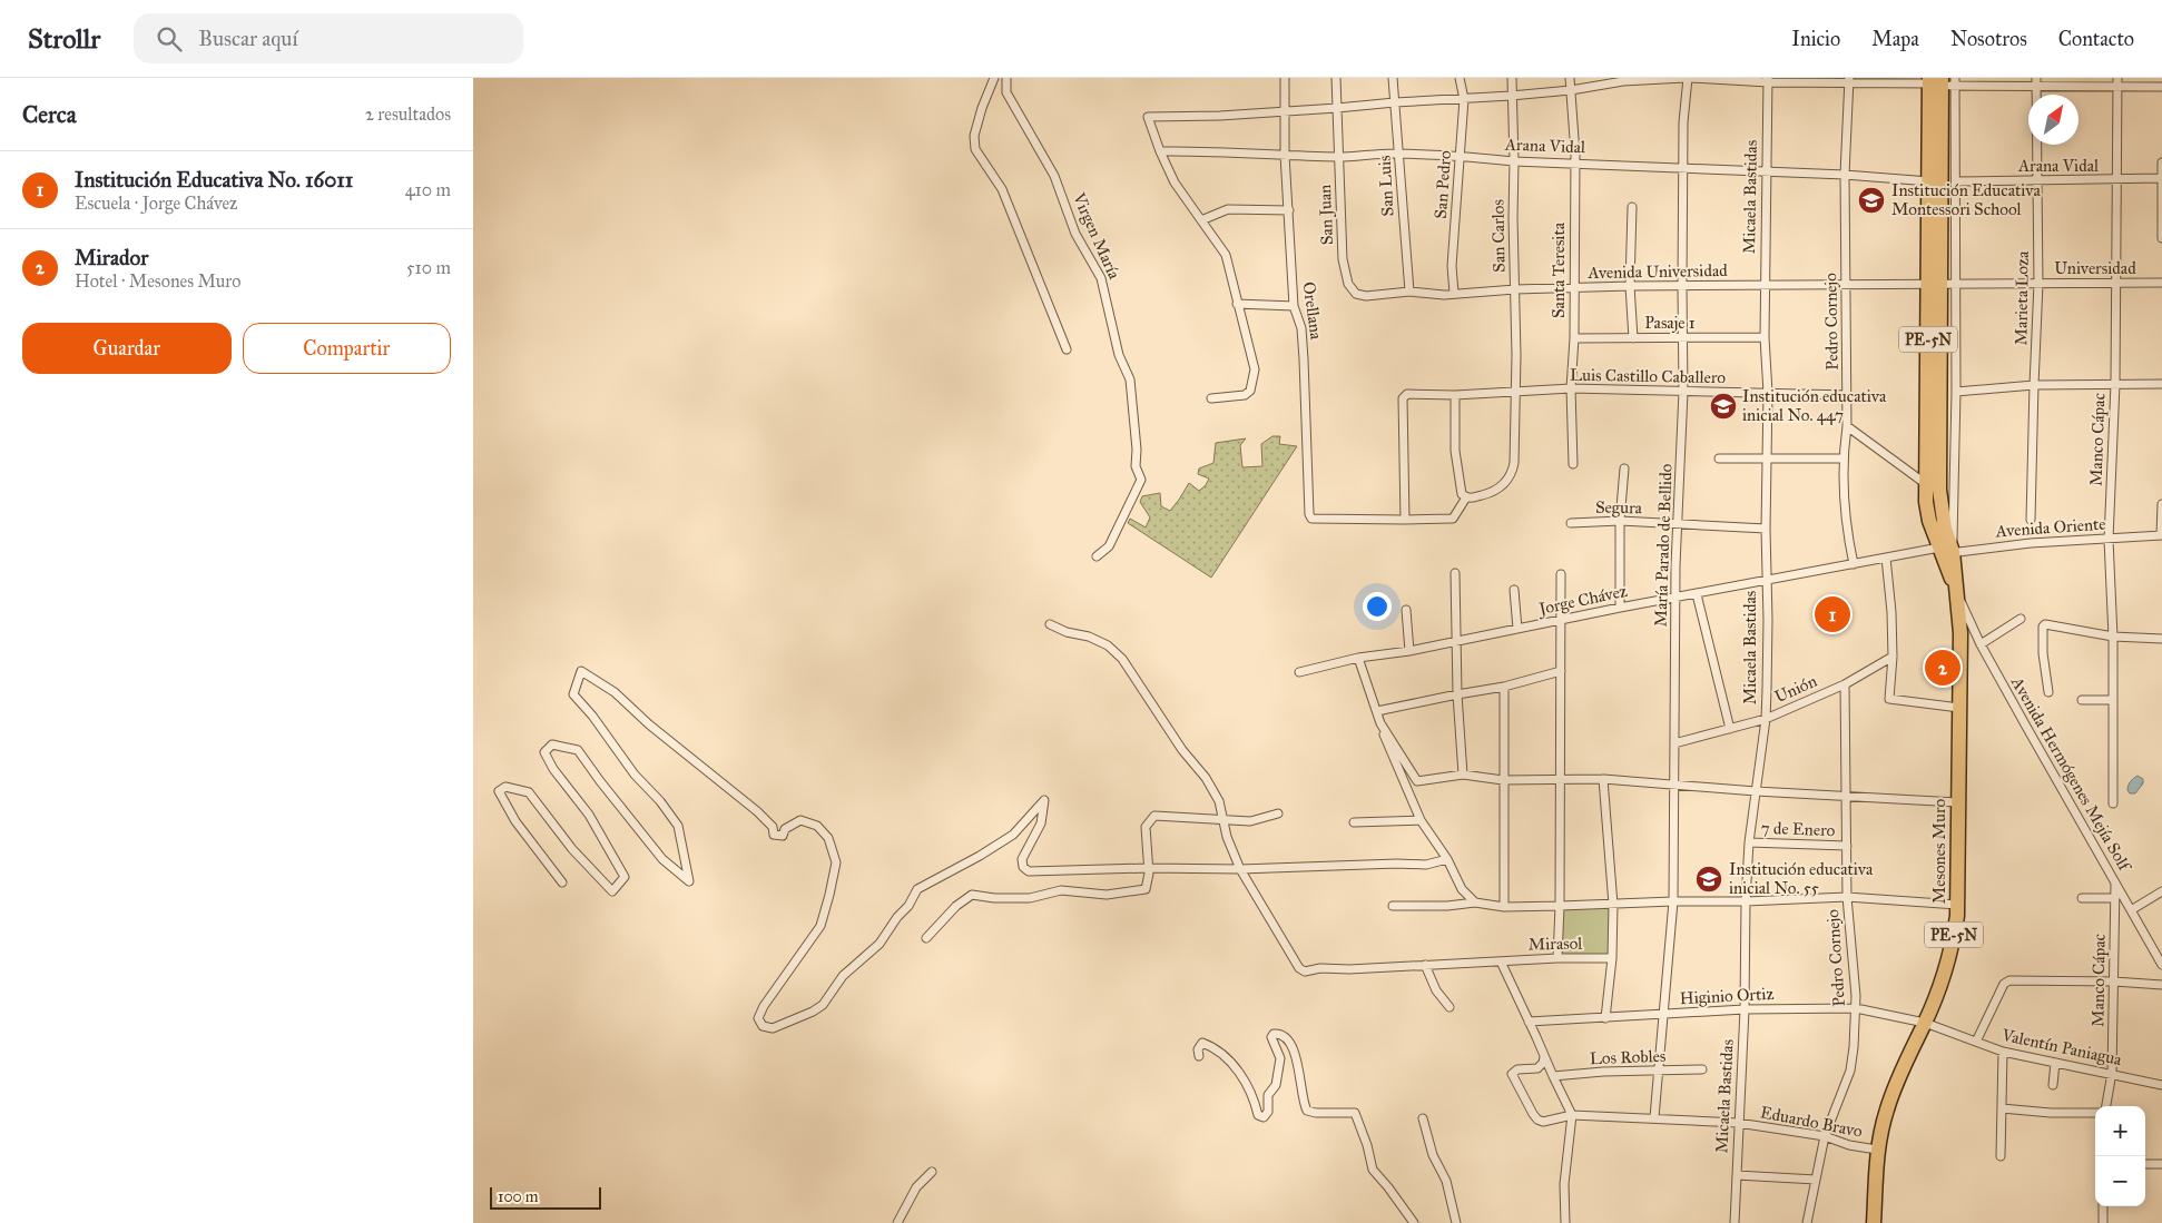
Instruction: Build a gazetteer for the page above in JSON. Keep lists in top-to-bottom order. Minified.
{"streets":{"highway":["PE-5N","Mesones Muro"],"street":["Arana Vidal","San Pedro","San Luis","Micaela Bastidas","San Juan","Virgen María","San Carlos","Universidad","Santa Teresita","Avenida Universidad","Marieta Loza","Orellana","Pedro Cornejo","Pasaje 1","Luis Castillo Caballero","Manco Cápac","Segura","Avenida Oriente","María Parado de Bellido","Jorge Chávez","Unión","Avenida Hermógenes Mejía Solf","7 de Enero","Mirasol","Higinio Ortiz","Valentín Paniagua","Los Robles","Eduardo Bravo"]},"crossings":[["Arana Vidal","San Pedro"],["Arana Vidal","San Luis"],["Arana Vidal","Micaela Bastidas"],["Arana Vidal","San Juan"],["Arana Vidal","San Carlos"],["Arana Vidal","Santa Teresita"],["Arana Vidal","Marieta Loza"],["Arana Vidal","Orellana"],["Arana Vidal","Pedro Cornejo"],["Arana Vidal","PE-5N"],["Arana Vidal","Manco Cápac"],["Arana Vidal","María Parado de Bellido"],["San Pedro","Avenida Universidad"],["San Luis","San Juan"],["San Luis","Avenida Universidad"],["Micaela Bastidas","Avenida Universidad"],["Micaela Bastidas","Pasaje 1"],["Micaela Bastidas","Luis Castillo Caballero"],["Micaela Bastidas","Segura"],["Micaela Bastidas","Jorge Chávez"],["Micaela Bastidas","Unión"],["Micaela Bastidas","7 de Enero"],["Micaela Bastidas","Higinio Ortiz"],["Micaela Bastidas","Eduardo Bravo"],["San Juan","Avenida Universidad"],["San Carlos","Avenida Universidad"],["San Carlos","Luis Castillo Caballero"],["Universidad","Avenida Universidad"],["Universidad","Marieta Loza"],["Universidad","PE-5N"],["Universidad","Manco Cápac"],["Santa Teresita","Avenida Universidad"],["Santa Teresita","Pasaje 1"],["Santa Teresita","Luis Castillo Caballero"],["Avenida Universidad","Pedro Cornejo"],["Avenida Universidad","PE-5N"],["Avenida Universidad","María Parado de Bellido"],["Orellana","Luis Castillo Caballero"],["Pedro Cornejo","Luis Castillo Caballero"],["Pedro Cornejo","Jorge Chávez"],["Pedro Cornejo","Unión"],["Pedro Cornejo","7 de Enero"],["Pedro Cornejo","Higinio Ortiz"],["Pedro Cornejo","Eduardo Bravo"],["Pasaje 1","María Parado de Bellido"],["PE-5N","Avenida Oriente"],["PE-5N","Jorge Chávez"],["PE-5N","Avenida Hermógenes Mejía Solf"],["PE-5N","Mesones Muro"],["Luis Castillo Caballero","María Parado de Bellido"],["Manco Cápac","Avenida Oriente"],["Manco Cápac","Avenida Hermógenes Mejía Solf"],["Manco Cápac","Valentín Paniagua"],["Segura","María Parado de Bellido"],["Avenida Oriente","Jorge Chávez"],["María Parado de Bellido","Jorge Chávez"],["María Parado de Bellido","Unión"],["María Parado de Bellido","Higinio Ortiz"],["María Parado de Bellido","Los Robles"],["María Parado de Bellido","Eduardo Bravo"],["Avenida Hermógenes Mejía Solf","Mesones Muro"],["Mesones Muro","Higinio Ortiz"],["Mesones Muro","Valentín Paniagua"],["Mesones Muro","Eduardo Bravo"],["Higinio Ortiz","Valentín Paniagua"]],"places":{"school or university":["Institución Educativa Montessori School","Institución educativa inicial No. 447","Institución educativa inicial No. 55"]},"scale_bar":"100 m","north":"top right","page":{"header":"Strollr","search":"Buscar aquí","nav":["Inicio","Mapa","Nosotros","Contacto"],"heading":["Cerca","2 resultados"],"list":[{"mark":"1","name":"Institución Educativa No. 16011","note":"Escuela · Jorge Chávez","value":"410 m"},{"mark":"2","name":"Mirador","note":"Hotel · Mesones Muro","value":"510 m"}],"buttons":["Guardar","Compartir"],"pins":["1","2"],"map_buttons":["+","−"],"scale":"100 m"}}
